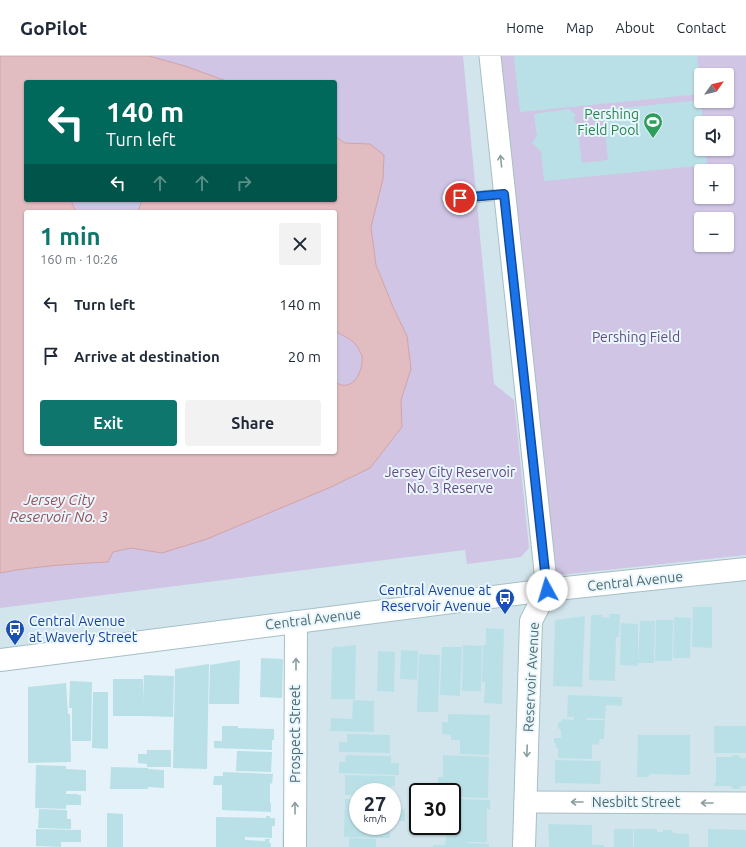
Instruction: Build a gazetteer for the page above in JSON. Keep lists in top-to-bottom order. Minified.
{"streets":{"main road":["Central Avenue","Reservoir Avenue","Prospect Street"],"street":["Nesbitt Street"]},"crossings":[["Central Avenue","Reservoir Avenue"],["Central Avenue","Prospect Street"],["Reservoir Avenue","Nesbitt Street"]],"one_way":["Reservoir Avenue","Prospect Street","Nesbitt Street"],"water":["Jersey City Reservoir No. 3"],"parks":["Pershing Field","Jersey City Reservoir No. 3 Reserve"],"places":{"sports":["Pershing Field Pool"],"bus stop":["Central Avenue at Reservoir Avenue","Central Avenue at Waverly Street"]},"north":"top right","page":{"header":"GoPilot","nav":["Home","Map","About","Contact"],"map_buttons":["+","−"],"turn":["140 m","Turn left"],"heading":["1 min","160 m · 10:26"],"list":[{"name":"Turn left","value":"140 m"},{"name":"Arrive at destination","value":"20 m"}],"buttons":["Exit","Share"],"speed":"27 km/h","limit":"30"}}
